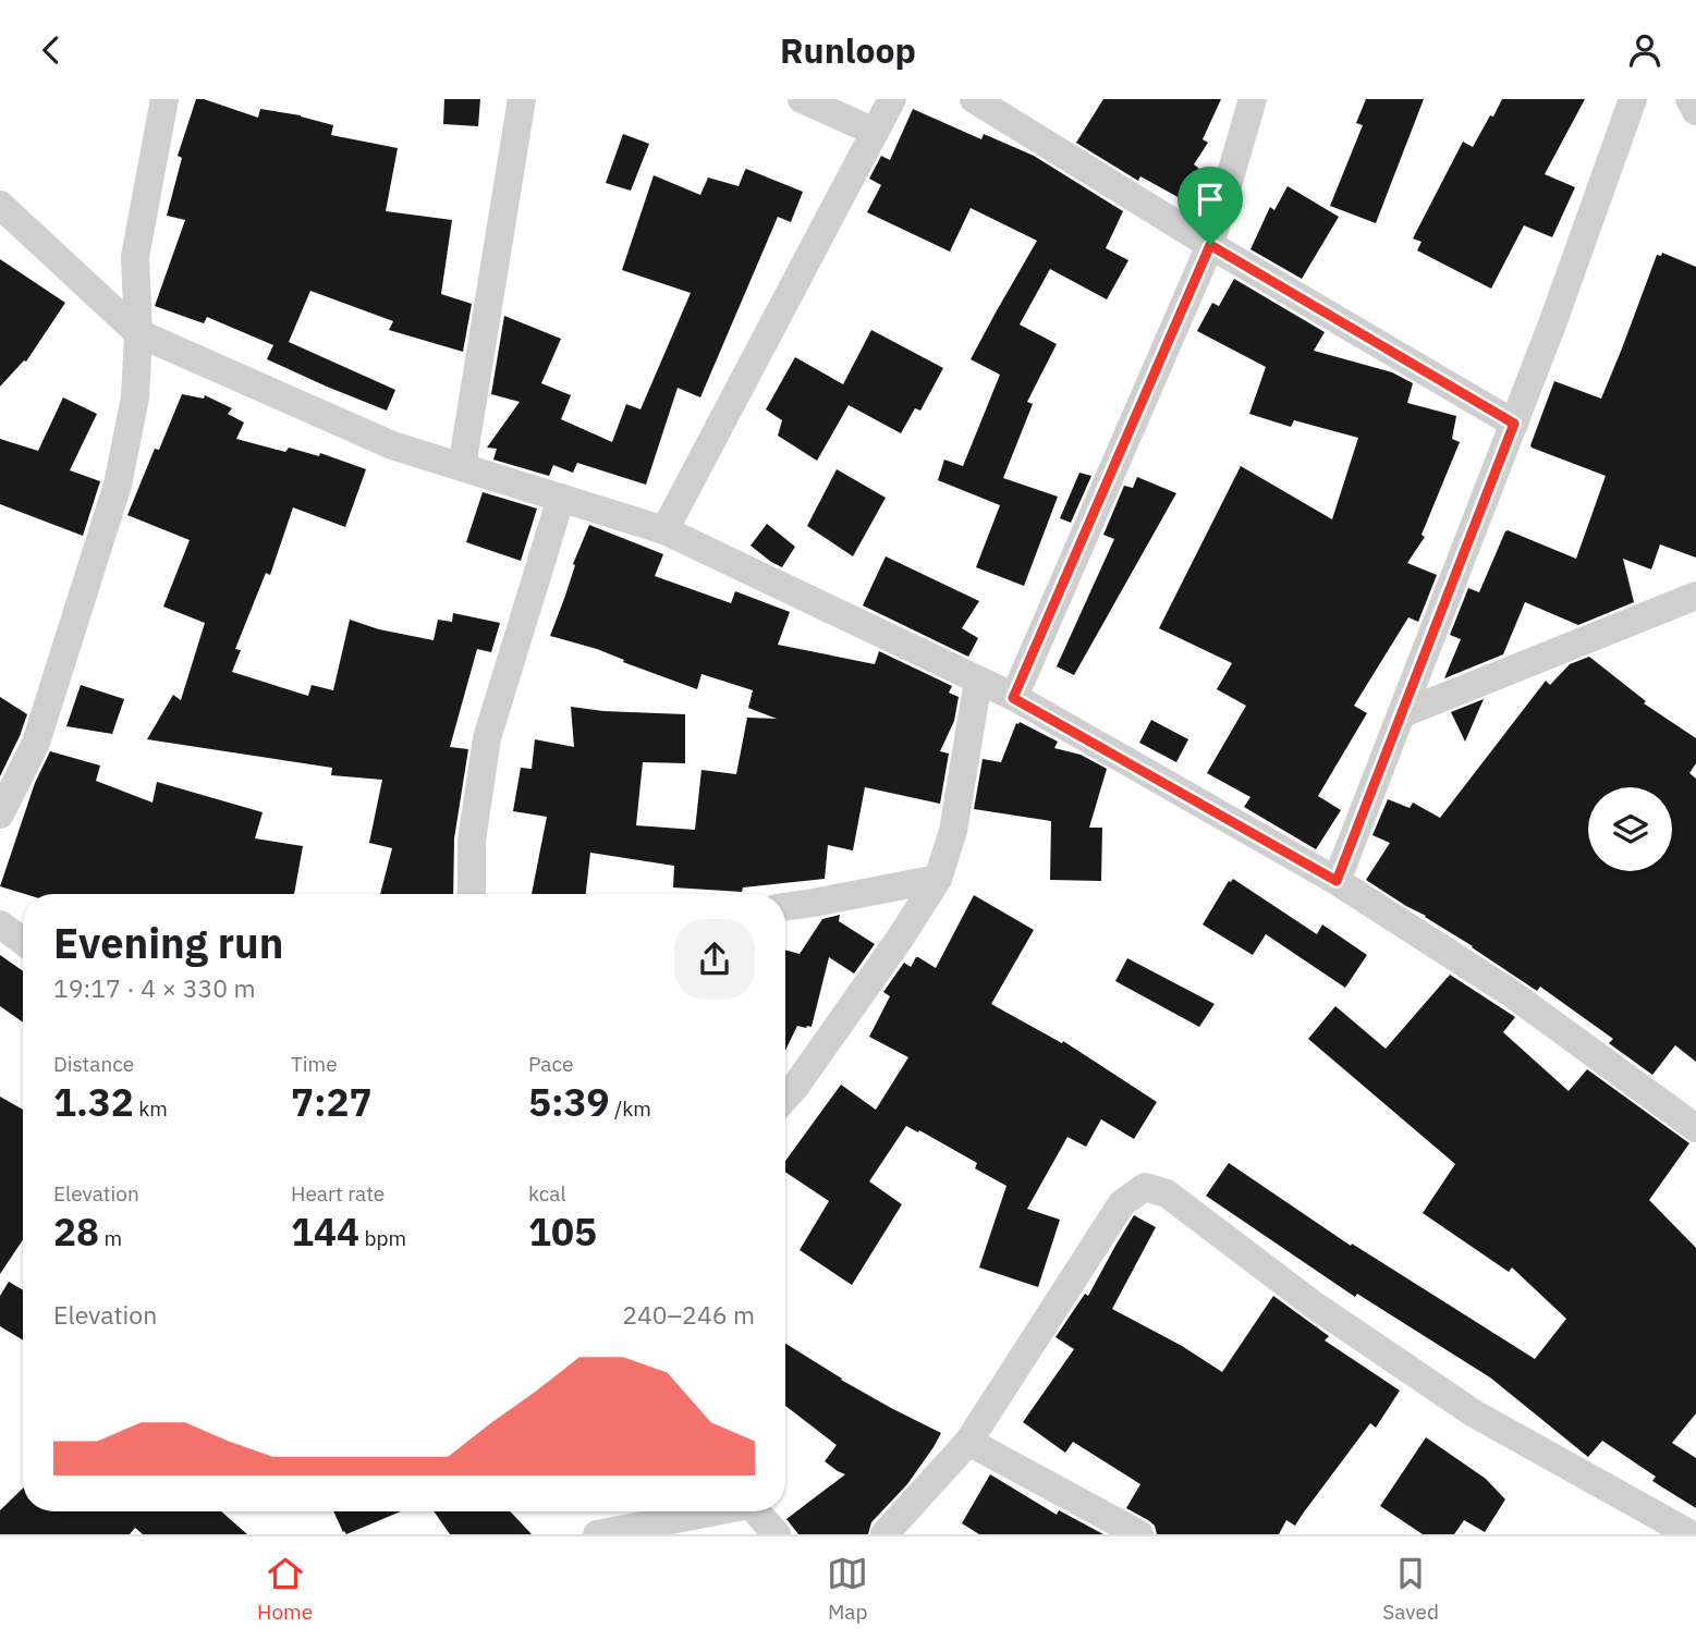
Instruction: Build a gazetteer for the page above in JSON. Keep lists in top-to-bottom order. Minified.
{"page":{"header":"Runloop","heading":["Evening run","19:17 · 4 × 330 m"],"stats":[["Distance","1.32 km"],["Time","7:27"],["Pace","5:39 /km"],["Elevation","28 m"],["Heart rate","144 bpm"],["kcal","105"]],"chart":["Elevation","240–246 m"],"tabs":["Home","Map","Saved"]}}
